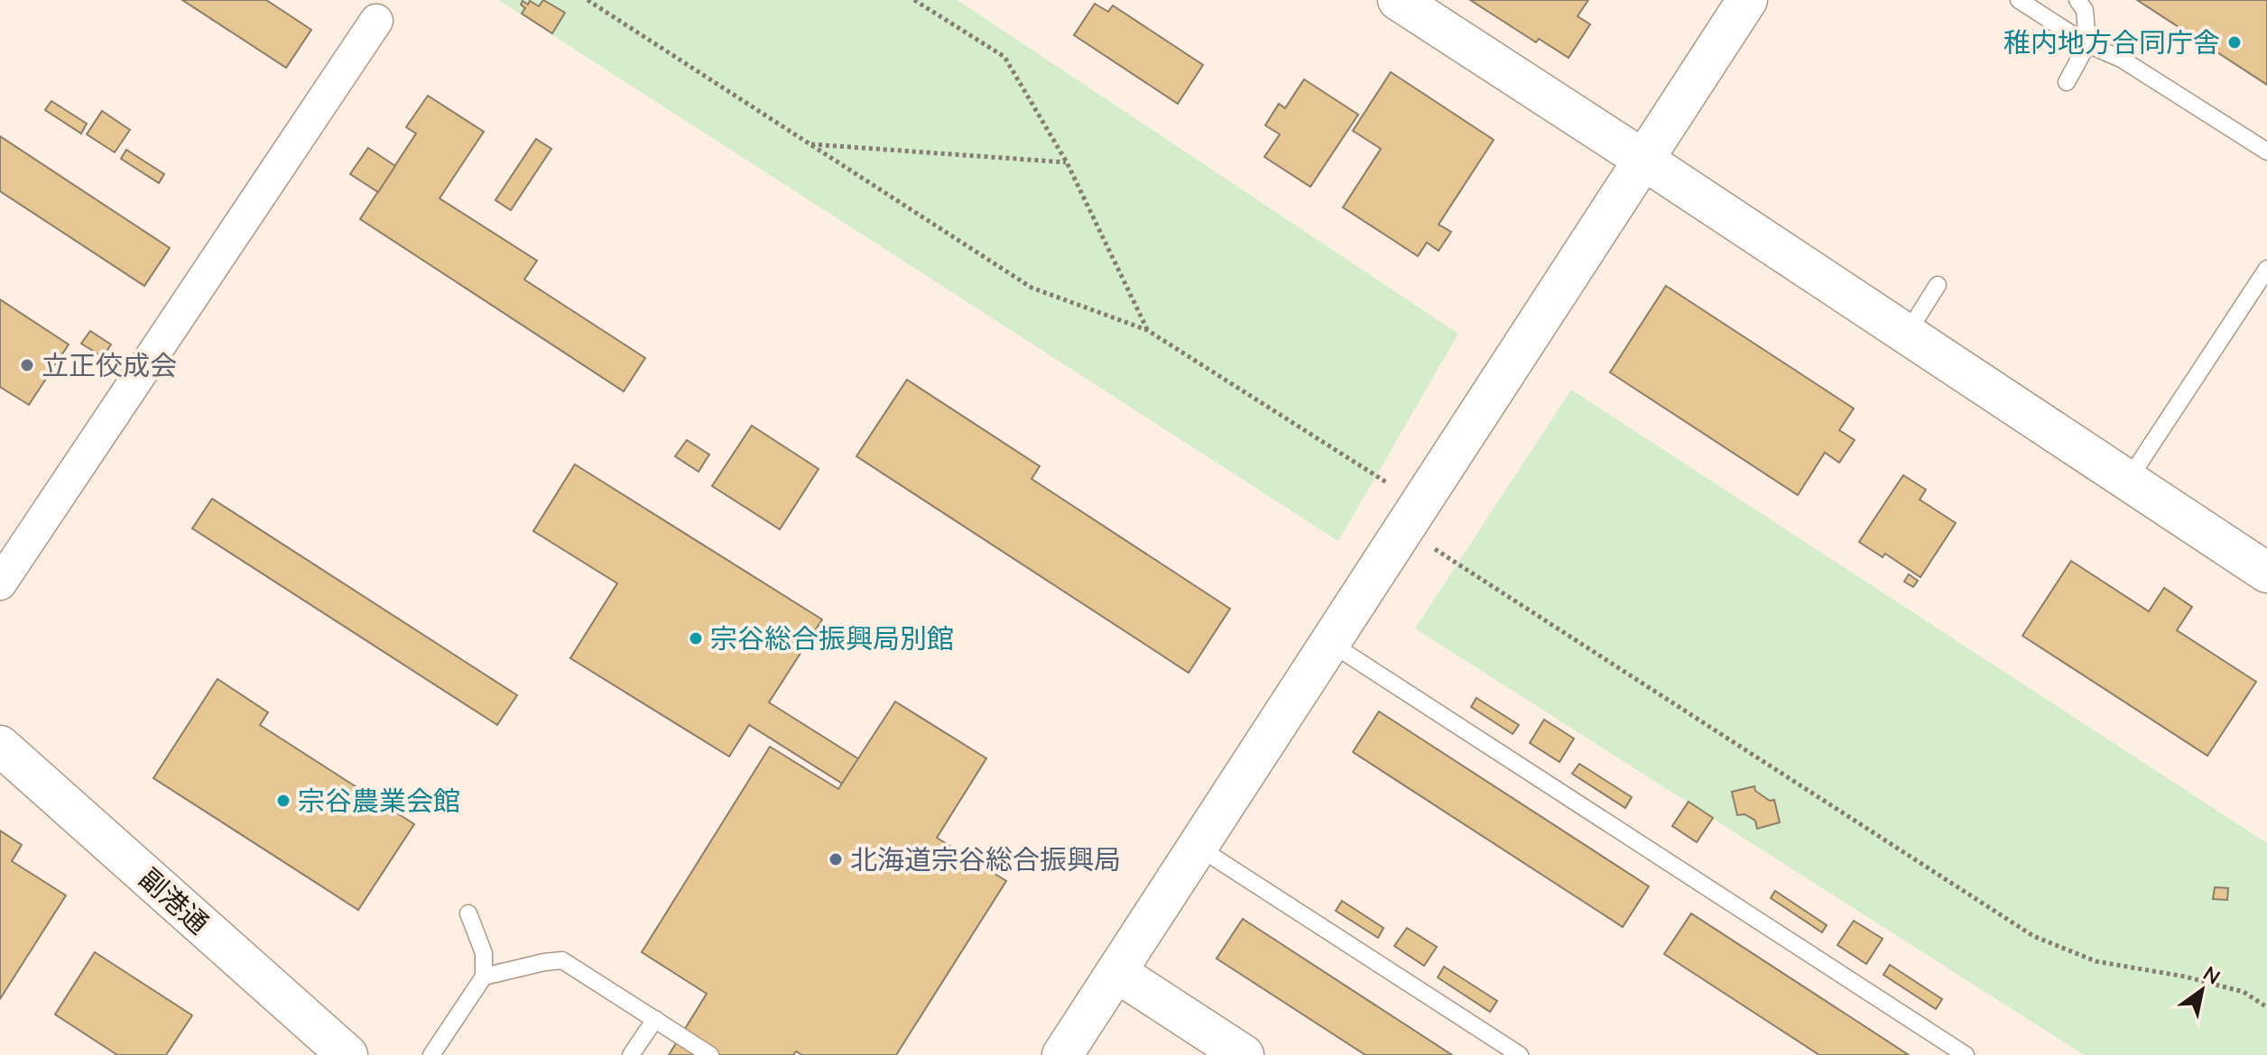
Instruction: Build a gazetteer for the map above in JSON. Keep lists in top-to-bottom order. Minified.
{"streets":{"street":["副港通"]},"places":["稚内地方合同庁舎","立正佼成会","宗谷総合振興局別館","宗谷農業会館","北海道宗谷総合振興局"],"north":"top right"}
